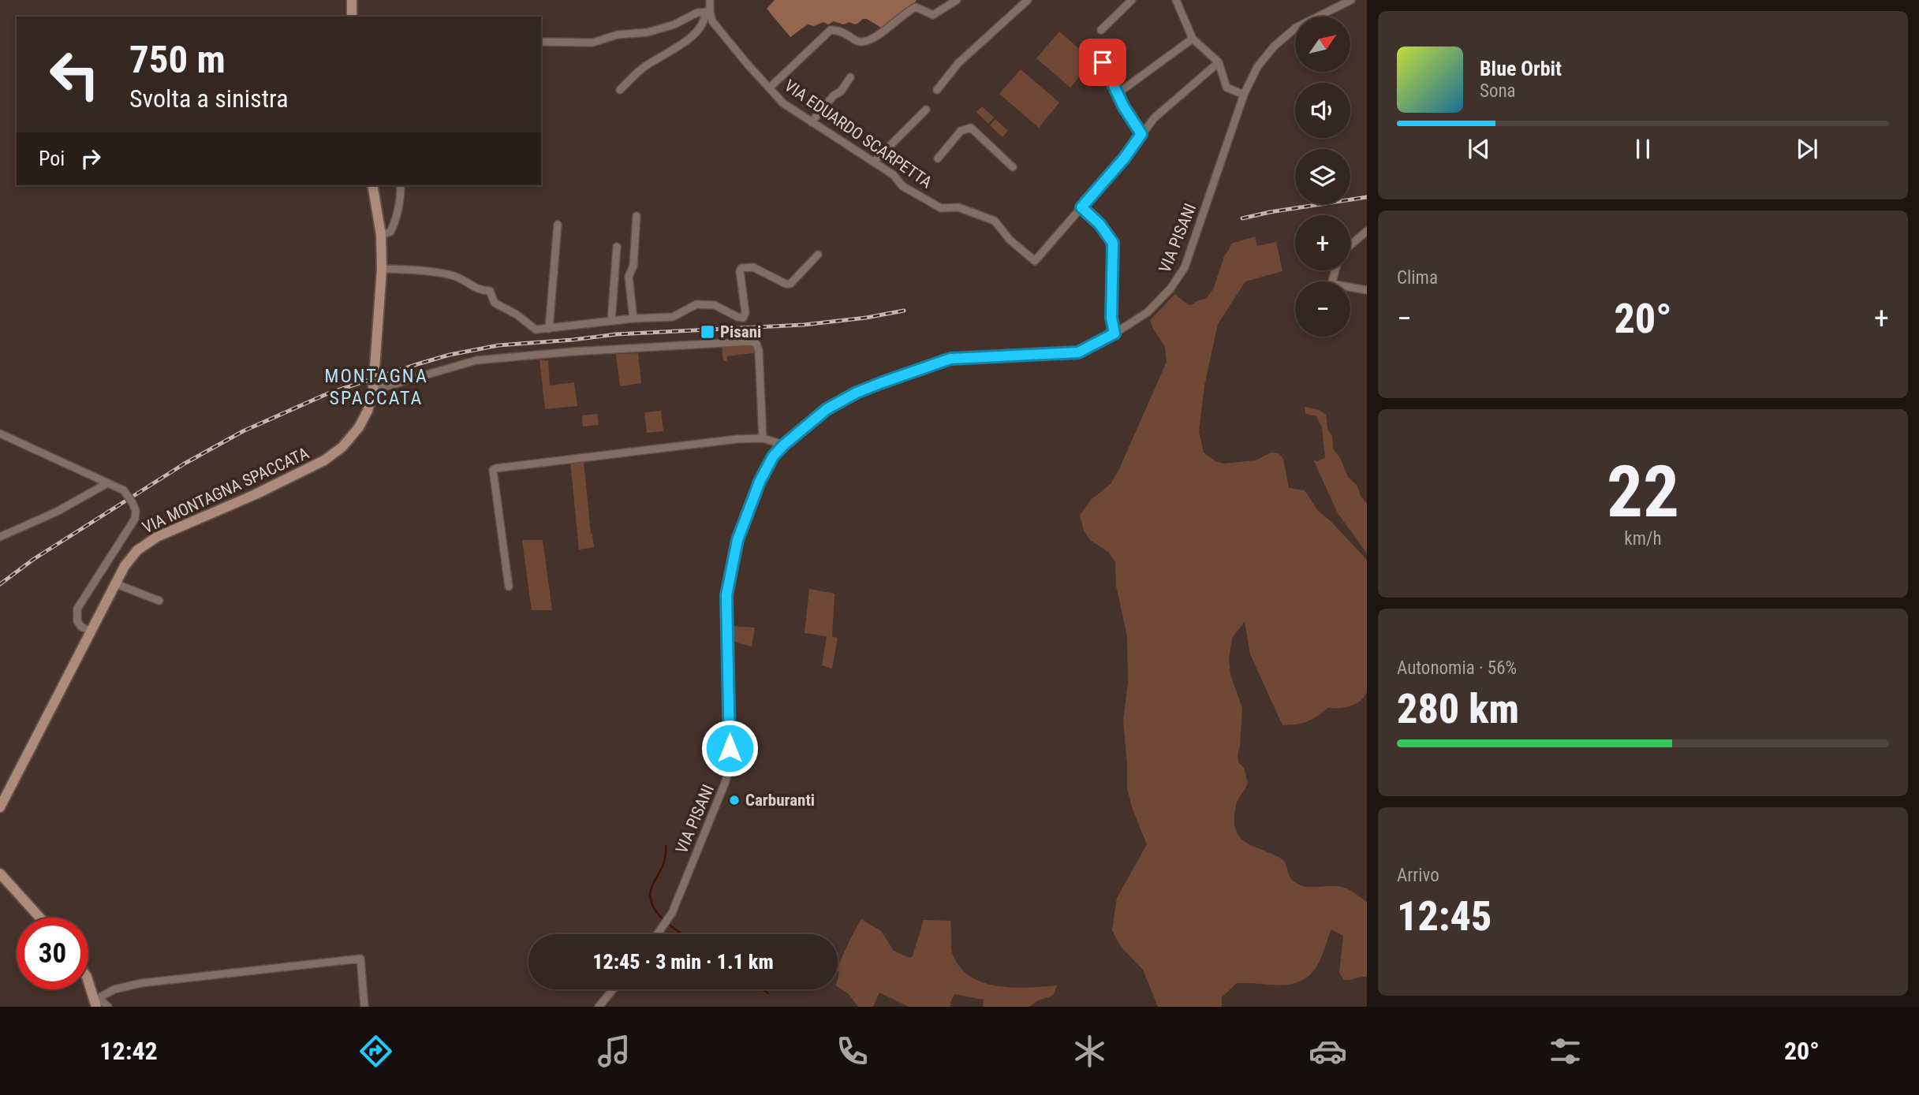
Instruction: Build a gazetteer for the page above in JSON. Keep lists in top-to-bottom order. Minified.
{"streets":{"main road":["VIA MONTAGNA SPACCATA"],"street":["VIA EDUARDO SCARPETTA","VIA PISANI"]},"districts":["MONTAGNA SPACCATA"],"places":{"transit":["Pisani"],"other":["Carburanti"]},"north":"top right","page":{"map_buttons":["+","−"],"turn":["750 m","Svolta a sinistra"],"song":["Blue Orbit","Sona"],"then":"Poi","tile":["Clima",["22","km/h"],["Autonomia · 56%","280 km"],["Arrivo","12:45"]],"heat":["−","20°","+"],"limit":"30","trip":"12:45 · 3 min · 1.1 km","tabs":["12:42","20°"]}}
